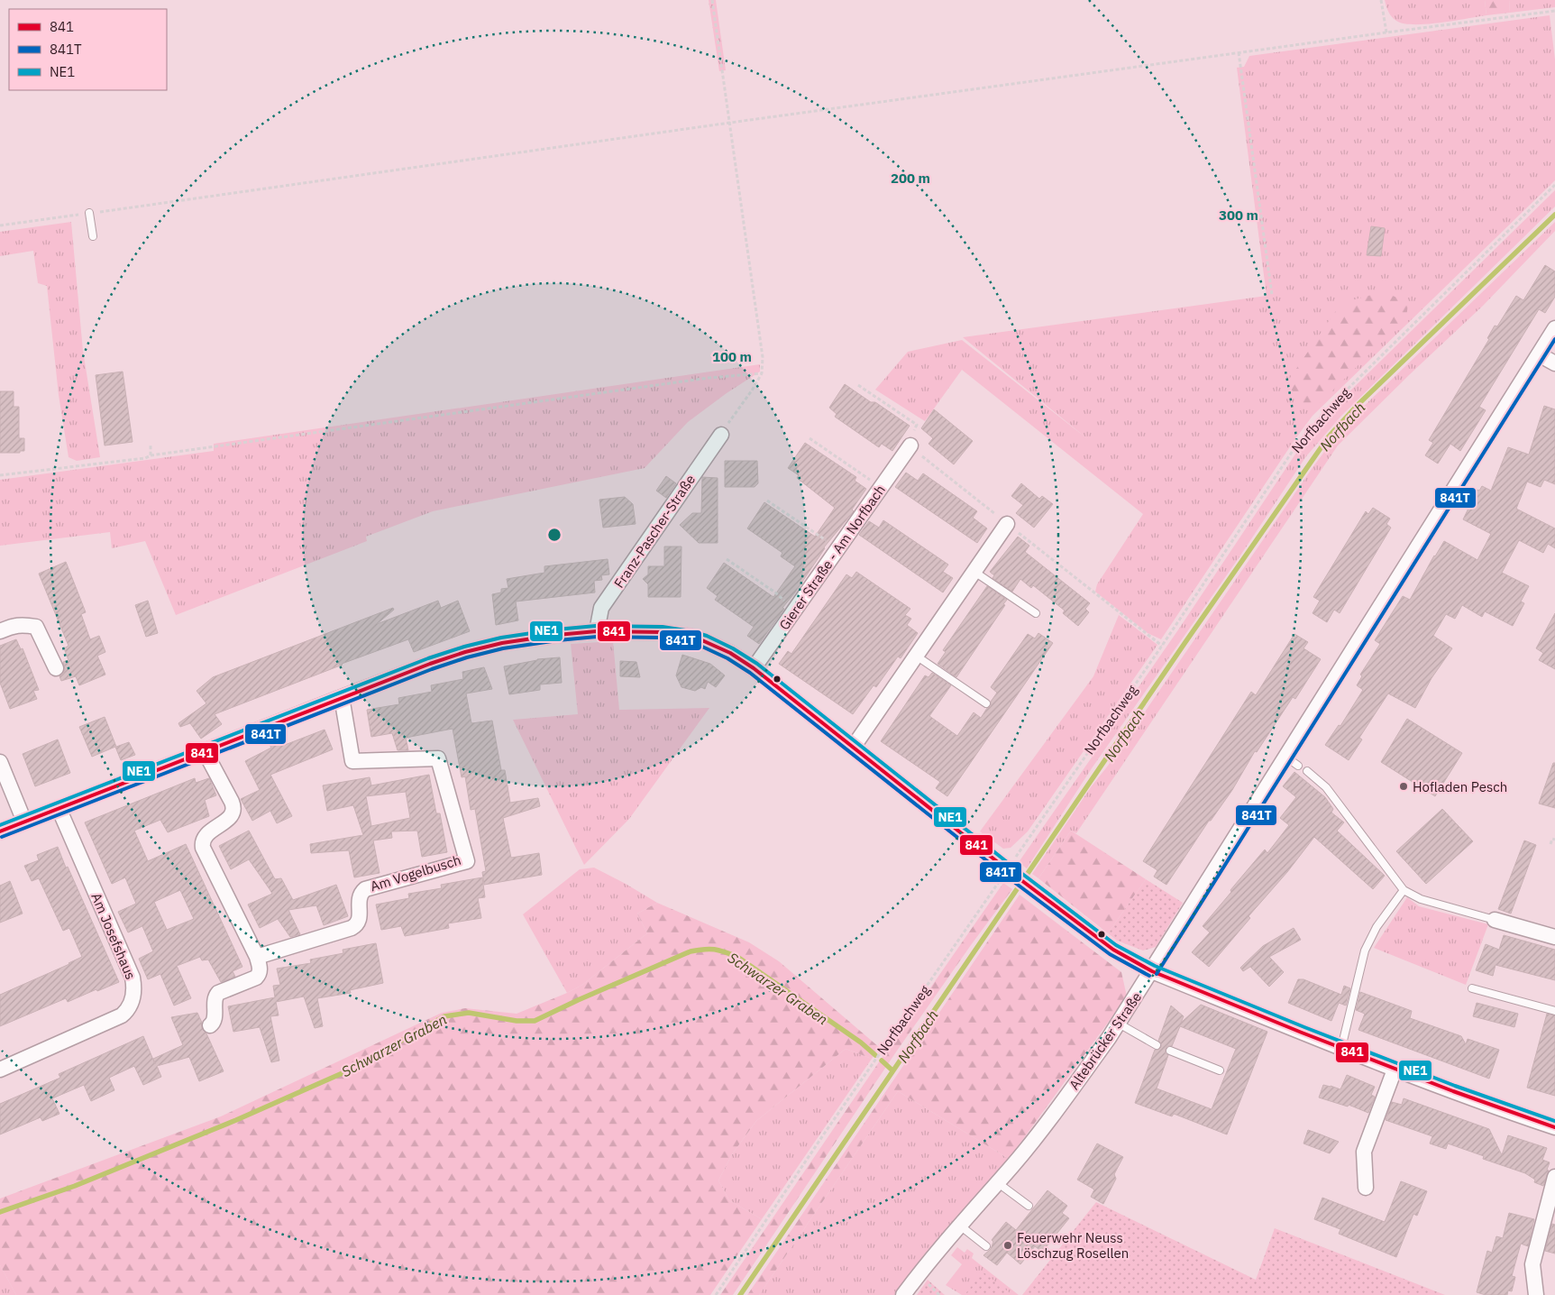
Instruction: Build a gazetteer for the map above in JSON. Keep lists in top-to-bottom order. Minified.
{"streets":{"street":["Franz-Pascher-Straße","Gierer Straße - Am Norfbach","Am Vogelbusch","Am Josefshaus","Altebrücker Straße"],"path":["Norfbachweg"]},"water":["Norfbach","Schwarzer Graben"],"places":["Hofladen Pesch","Feuerwehr Neuss Löschzug Rosellen"],"lines":["transit line 841T","transit line NE1","transit line 841"],"legend":["841","841T","NE1"],"rings":["200 m","300 m","100 m"]}
